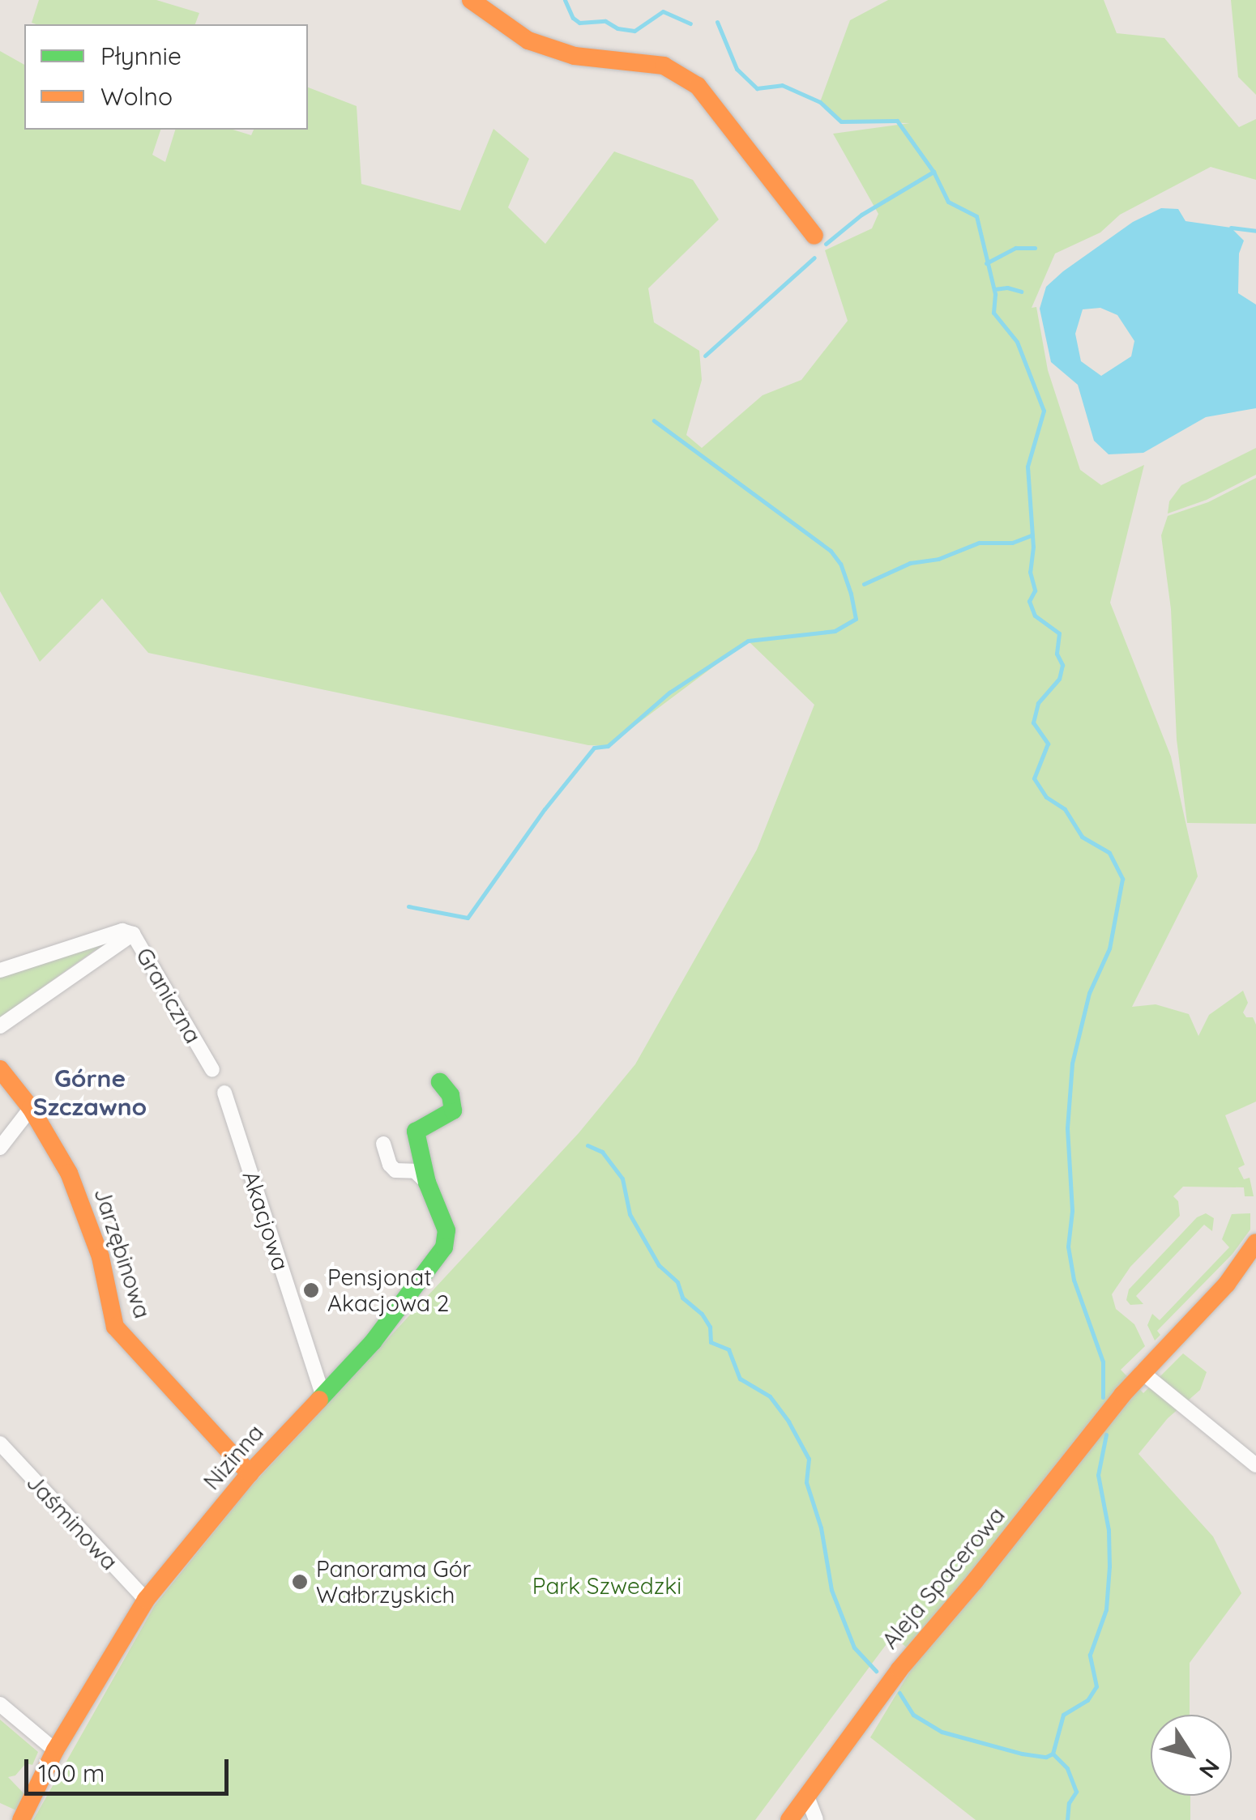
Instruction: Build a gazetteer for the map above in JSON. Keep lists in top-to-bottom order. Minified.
{"streets":{"street":["Graniczna","Akacjowa","Jarzębinowa","Nizinna","Jaśminowa","Aleja Spacerowa"]},"crossings":[["Akacjowa","Nizinna"],["Jarzębinowa","Nizinna"],["Nizinna","Jaśminowa"]],"districts":["Górne Szczawno"],"parks":["Park Szwedzki"],"places":["Pensjonat Akacjowa 2","Panorama Gór Wałbrzyskich"],"legend":["Płynnie","Wolno"],"scale_bar":"100 m","north":"bottom right"}
